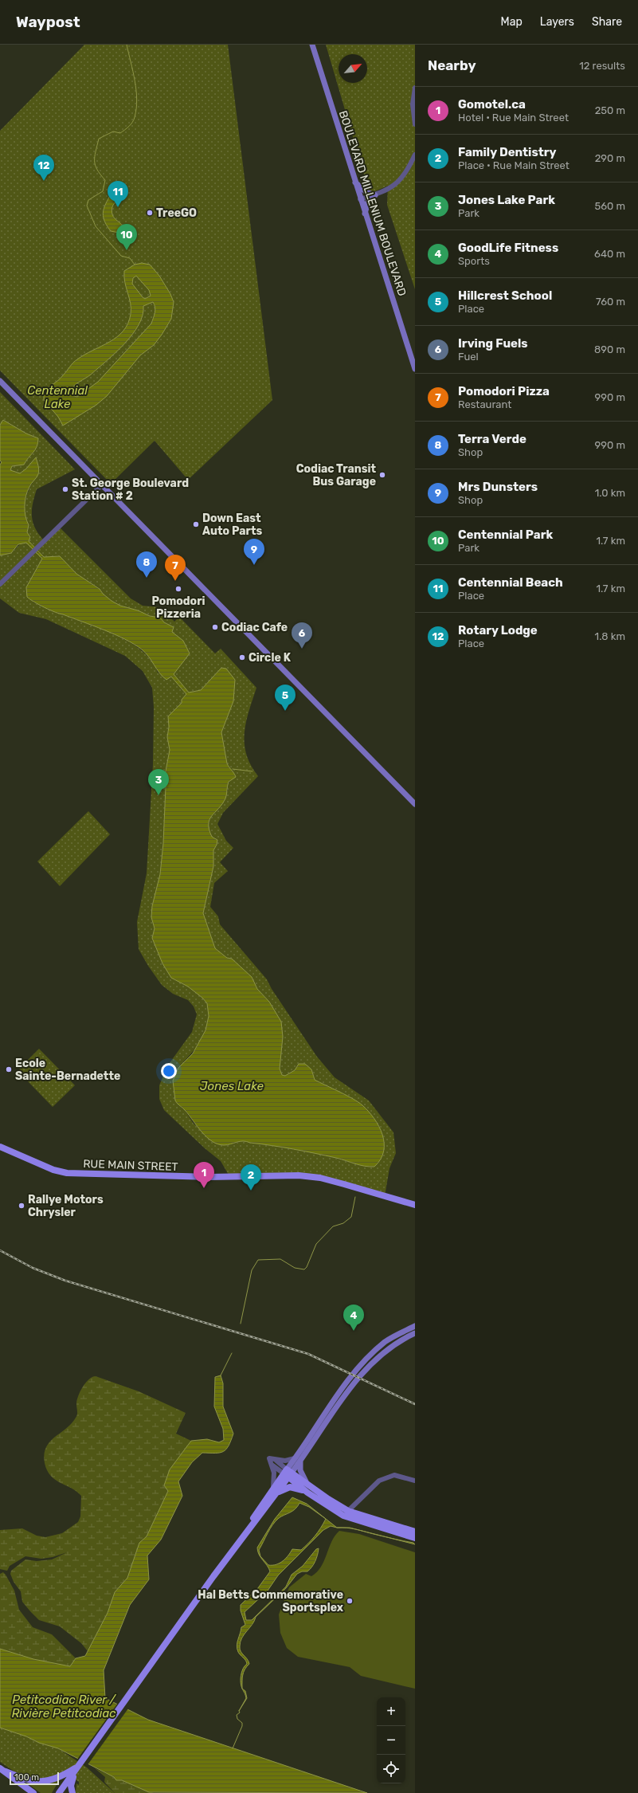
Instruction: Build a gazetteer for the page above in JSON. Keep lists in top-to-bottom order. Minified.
{"streets":{"main road":["BOULEVARD MILLENIUM BOULEVARD","RUE MAIN STREET"]},"water":["Centennial Lake","Jones Lake","Petitcodiac River / Rivière Petitcodiac"],"places":["TreeGO","Codiac Transit Bus Garage","St. George Boulevard Station # 2","Down East Auto Parts","Pomodori Pizzeria","Codiac Cafe","Circle K","Ecole Sainte-Bernadette","Rallye Motors Chrysler","Hal Betts Commemorative Sportsplex"],"scale_bar":"100 m","north":"top right","page":{"header":"Waypost","nav":["Map","Layers","Share"],"heading":["Nearby","12 results"],"list":[{"mark":"1","name":"Gomotel.ca","note":"Hotel · Rue Main Street","value":"250 m"},{"mark":"2","name":"Family Dentistry","note":"Place · Rue Main Street","value":"290 m"},{"mark":"3","name":"Jones Lake Park","note":"Park","value":"560 m"},{"mark":"4","name":"GoodLife Fitness","note":"Sports","value":"640 m"},{"mark":"5","name":"Hillcrest School","note":"Place","value":"760 m"},{"mark":"6","name":"Irving Fuels","note":"Fuel","value":"890 m"},{"mark":"7","name":"Pomodori Pizza","note":"Restaurant","value":"990 m"},{"mark":"8","name":"Terra Verde","note":"Shop","value":"990 m"},{"mark":"9","name":"Mrs Dunsters","note":"Shop","value":"1.0 km"},{"mark":"10","name":"Centennial Park","note":"Park","value":"1.7 km"},{"mark":"11","name":"Centennial Beach","note":"Place","value":"1.7 km"},{"mark":"12","name":"Rotary Lodge","note":"Place","value":"1.8 km"}],"pins":["12","11","10","9","8","7","6","5","3","1","2","4"],"map_buttons":["+","−"],"scale":"100 m"}}
